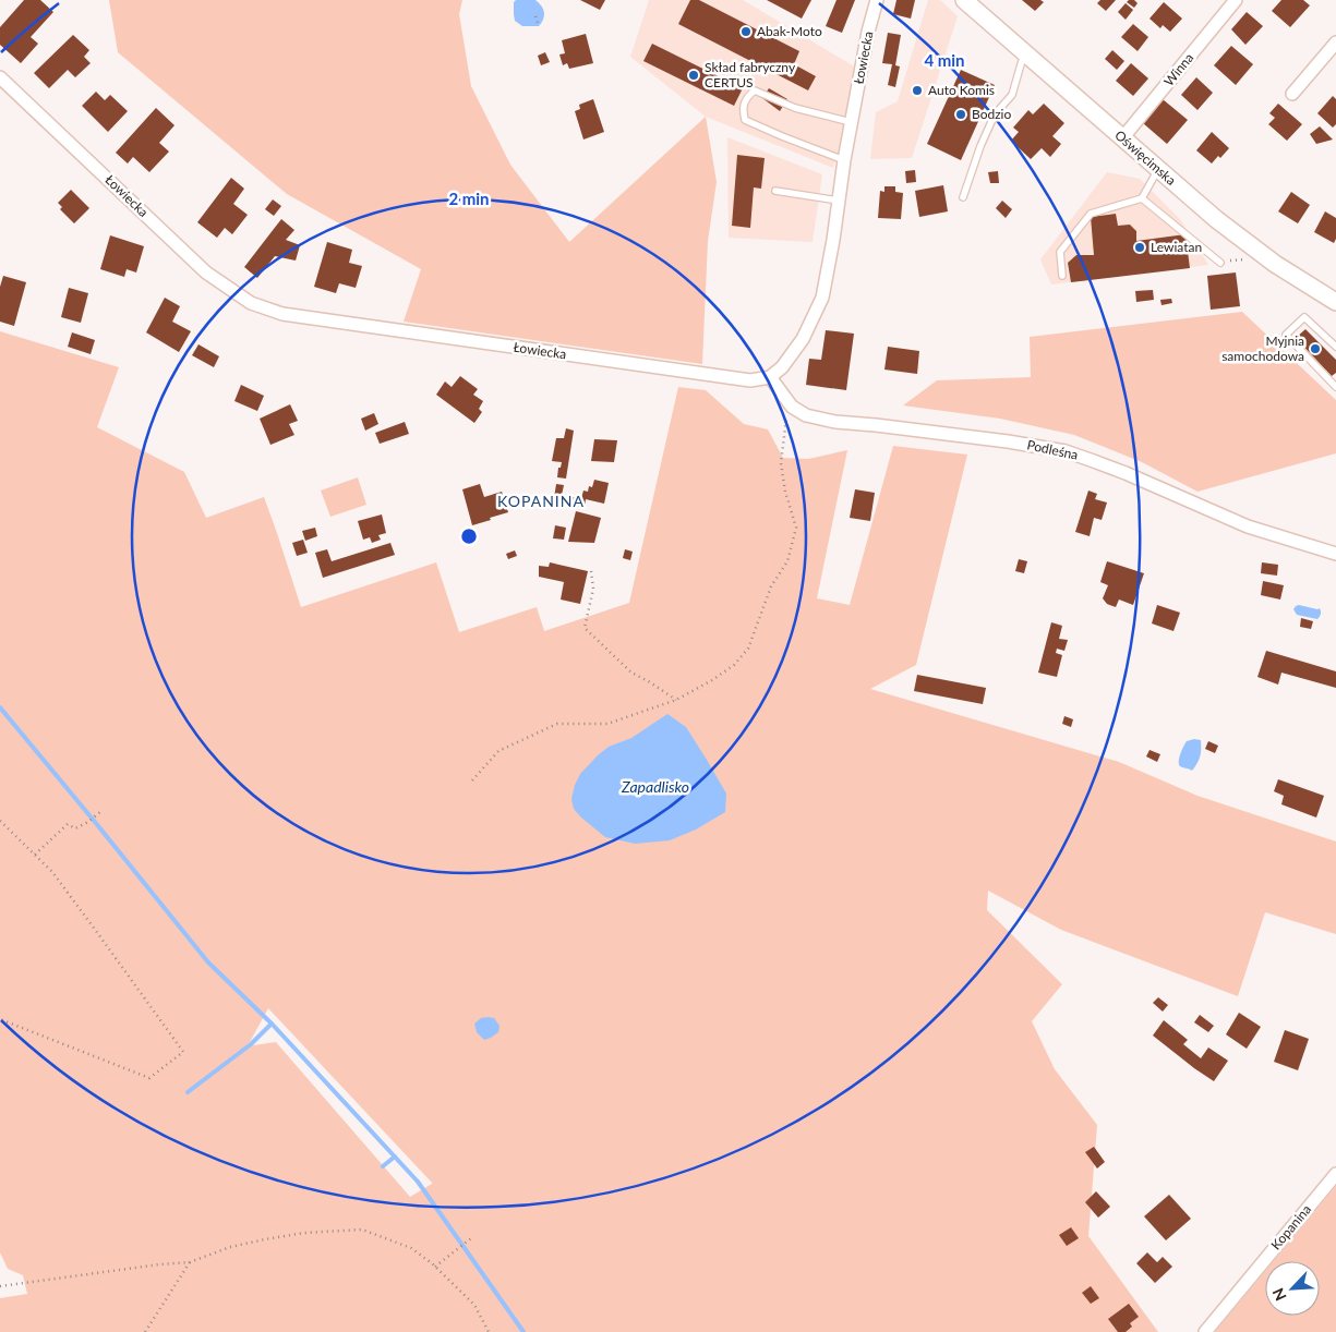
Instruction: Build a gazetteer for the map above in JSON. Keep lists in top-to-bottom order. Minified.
{"streets":{"street":["Łowiecka","Winna","Oświęcimska","Podleśna","Kopanina"]},"crossings":[["Łowiecka","Podleśna"],["Winna","Oświęcimska"]],"districts":["KOPANINA"],"water":["Zapadlisko"],"places":["Abak-Moto","Skład fabryczny CERTUS","Auto Komis","Bodzio","Lewiatan","Myjnia samochodowa"],"north":"bottom left","rings":["4 min","2 min"]}
